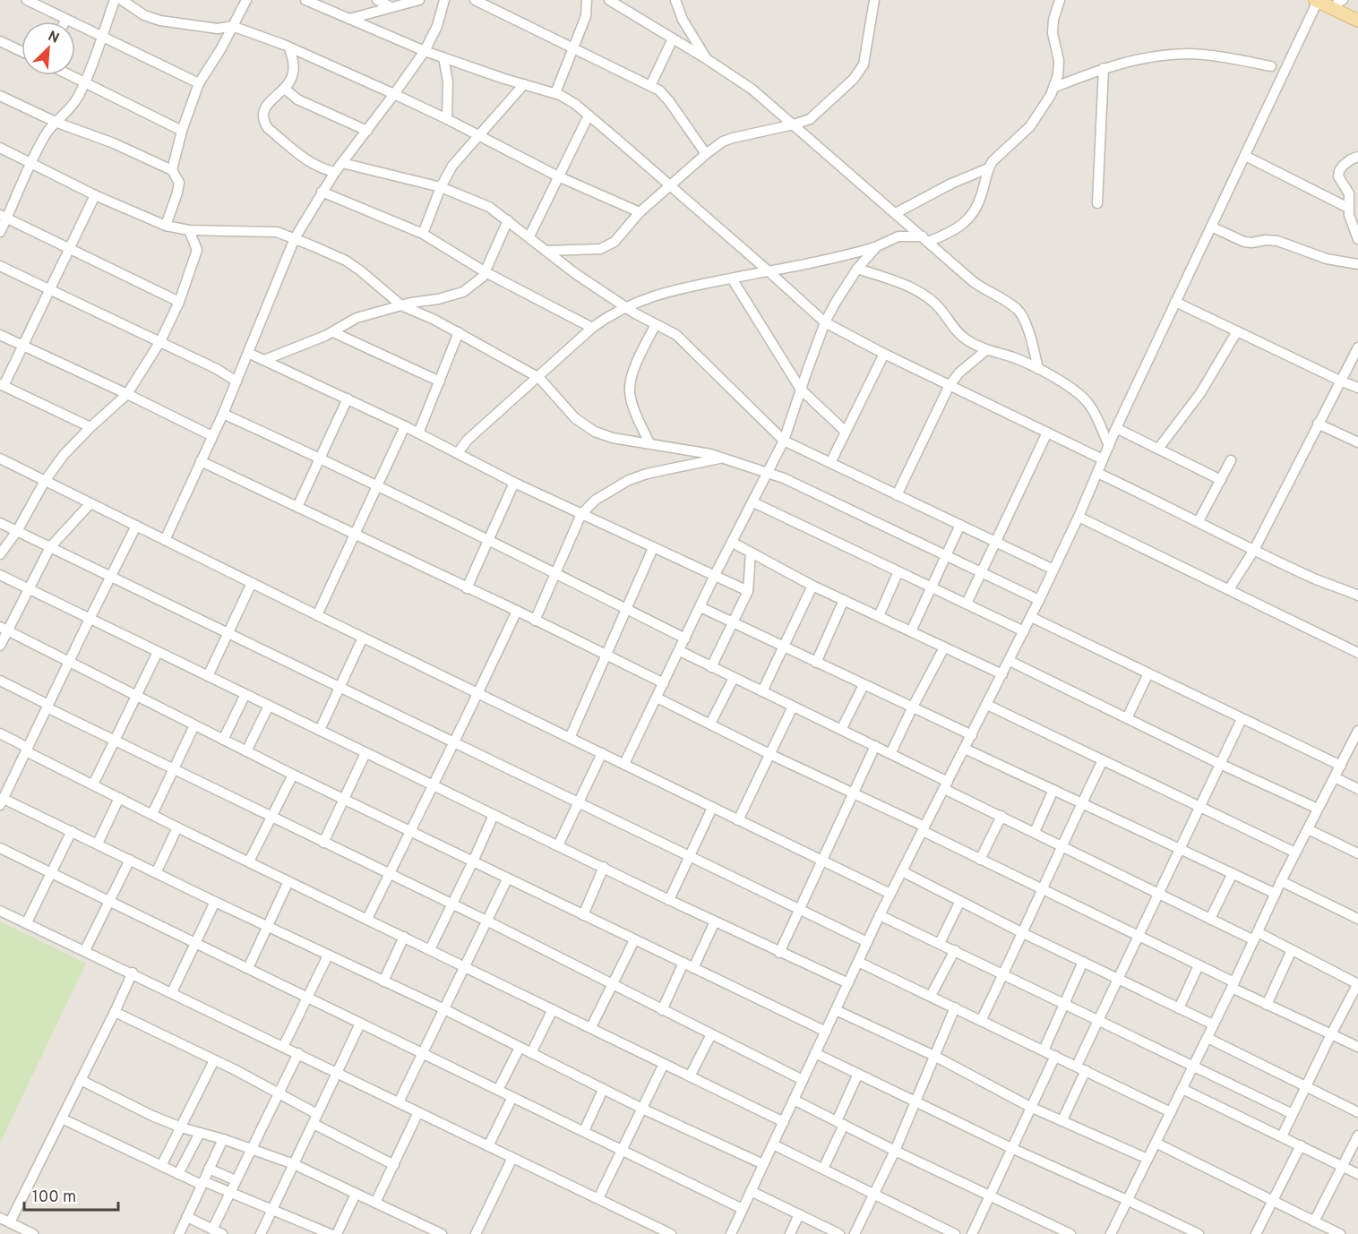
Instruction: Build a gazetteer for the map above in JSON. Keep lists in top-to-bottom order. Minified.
{"scale_bar":"100 m","north":"top right"}
